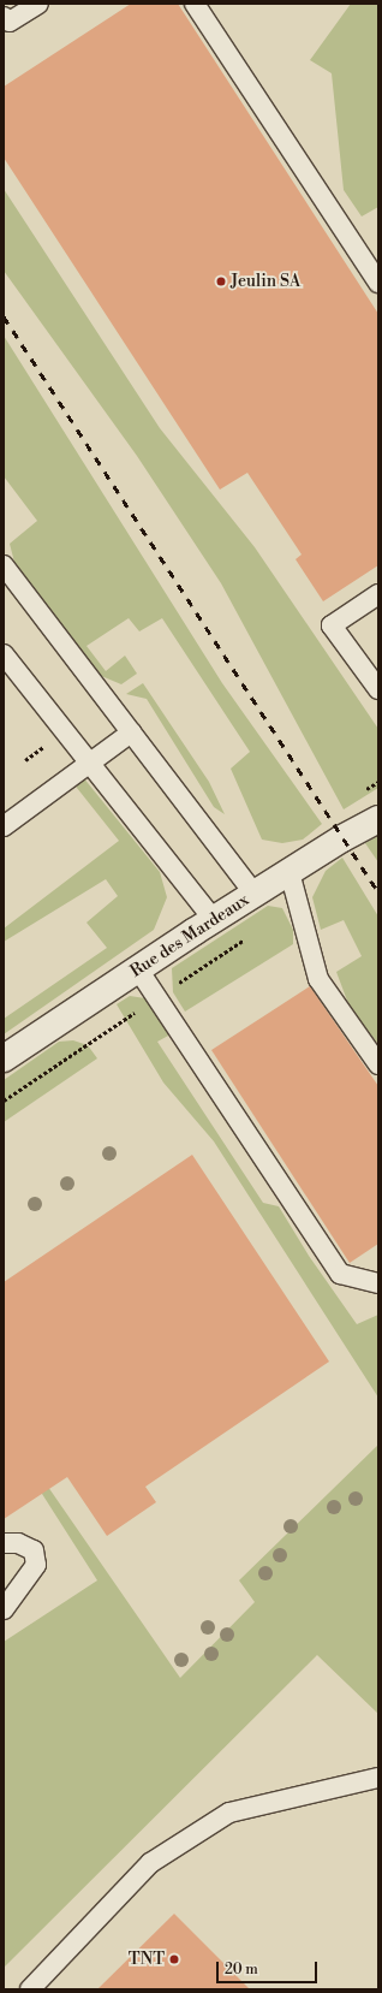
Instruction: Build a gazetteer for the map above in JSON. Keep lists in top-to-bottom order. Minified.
{"streets":{"street":["Rue des Mardeaux"]},"places":["Jeulin SA","TNT"],"scale_bar":"20 m"}
